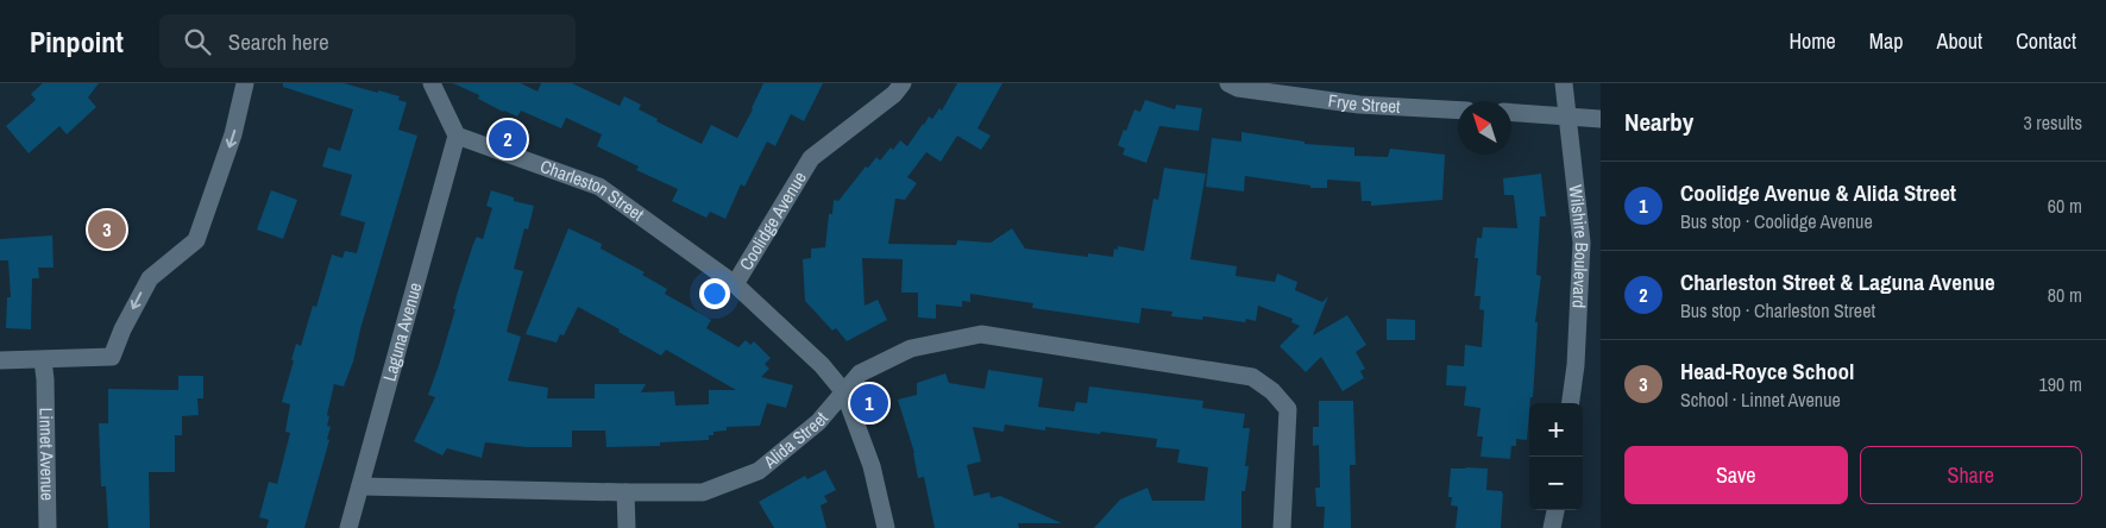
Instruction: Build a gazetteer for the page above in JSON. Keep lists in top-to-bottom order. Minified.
{"streets":{"street":["Frye Street","Charleston Street","Coolidge Avenue","Wilshire Boulevard","Laguna Avenue","Alida Street","Linnet Avenue"]},"crossings":[["Charleston Street","Coolidge Avenue"],["Charleston Street","Laguna Avenue"],["Coolidge Avenue","Alida Street"],["Laguna Avenue","Alida Street"]],"north":"top left","page":{"header":"Pinpoint","search":"Search here","nav":["Home","Map","About","Contact"],"heading":["Nearby","3 results"],"pins":["2","3","1"],"list":[{"mark":"1","name":"Coolidge Avenue & Alida Street","note":"Bus stop · Coolidge Avenue","value":"60 m"},{"mark":"2","name":"Charleston Street & Laguna Avenue","note":"Bus stop · Charleston Street","value":"80 m"},{"mark":"3","name":"Head-Royce School","note":"School · Linnet Avenue","value":"190 m"}],"map_buttons":["+","−"],"buttons":["Save","Share"]}}
